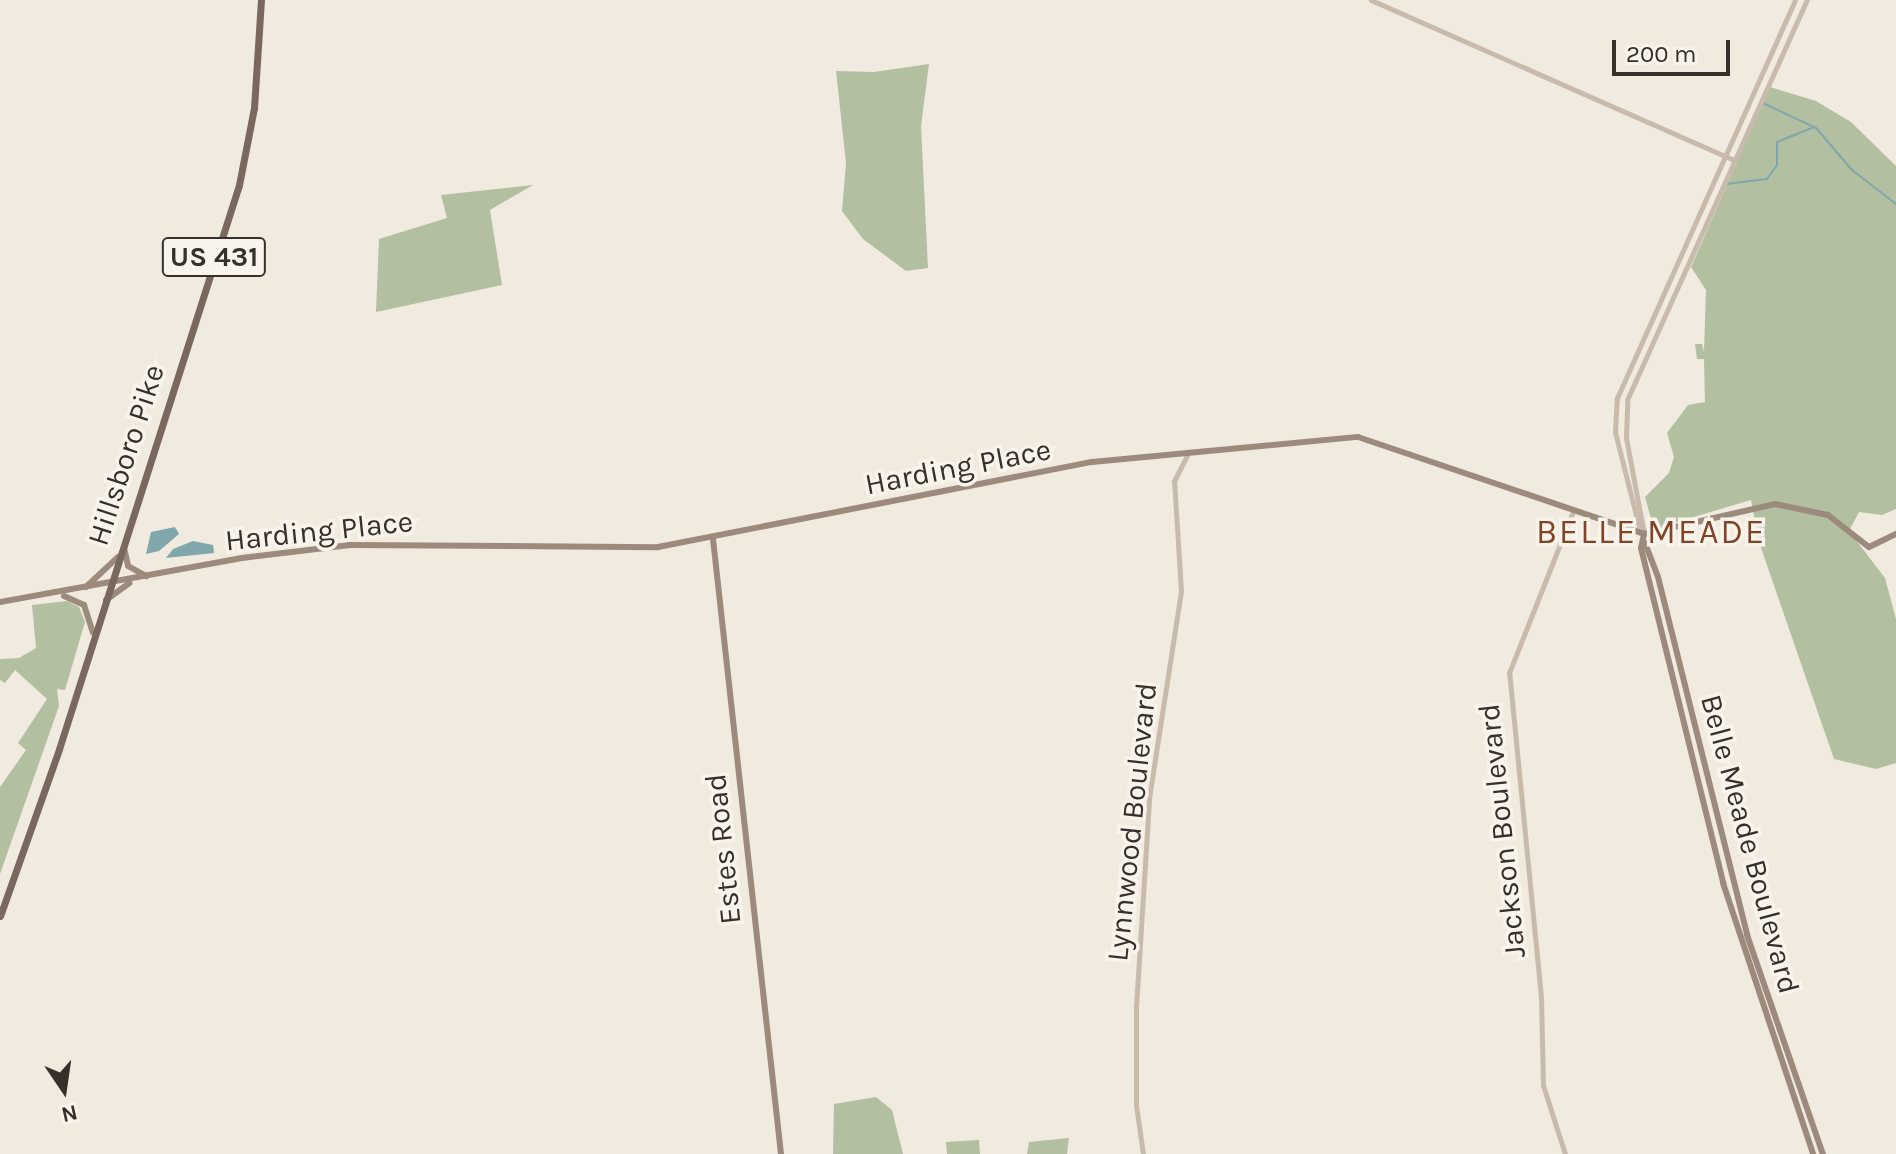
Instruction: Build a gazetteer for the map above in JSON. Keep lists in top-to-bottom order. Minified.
{"streets":{"main road":["US 431","Hillsboro Pike","Harding Place","Belle Meade Boulevard","Estes Road"],"street":["Lynnwood Boulevard","Jackson Boulevard"]},"crossings":[["Hillsboro Pike","Harding Place"],["Harding Place","Lynnwood Boulevard"],["Harding Place","Jackson Boulevard"],["Harding Place","Belle Meade Boulevard"],["Harding Place","Estes Road"]],"districts":["BELLE MEADE"],"scale_bar":"200 m","north":"bottom"}
